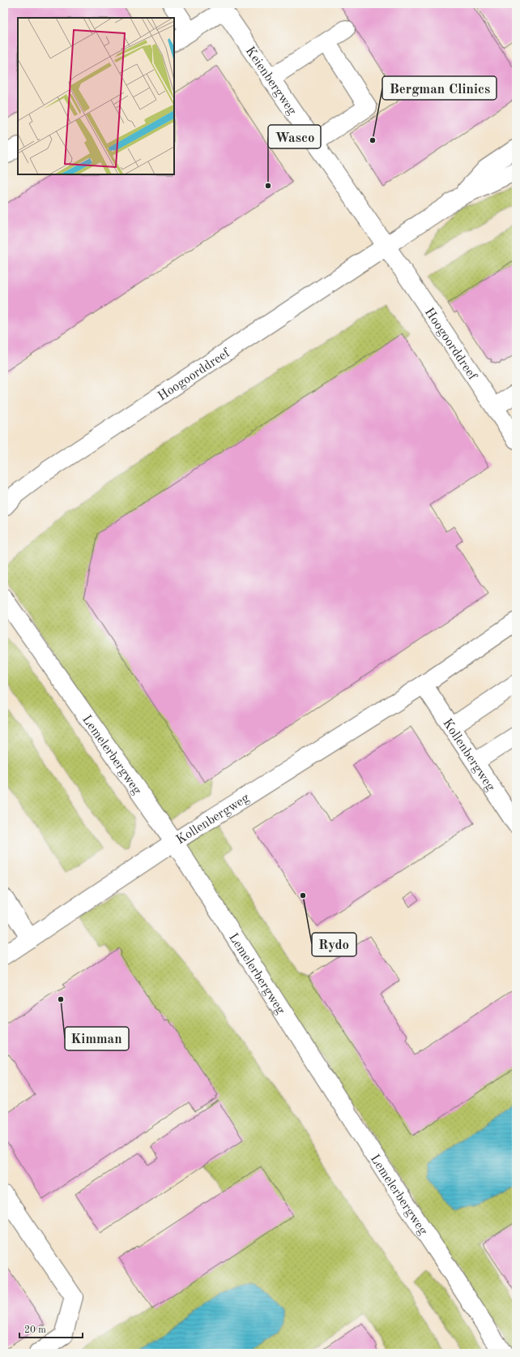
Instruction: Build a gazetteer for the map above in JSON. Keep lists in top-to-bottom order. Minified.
{"streets":{"street":["Keienbergweg","Hoogoorddreef","Lemelerbergweg","Kollenbergweg"]},"crossings":[["Keienbergweg","Hoogoorddreef"],["Lemelerbergweg","Kollenbergweg"]],"places":["Bergman Clinics","Wasco","Rydo","Kimman"],"scale_bar":"20 m"}
